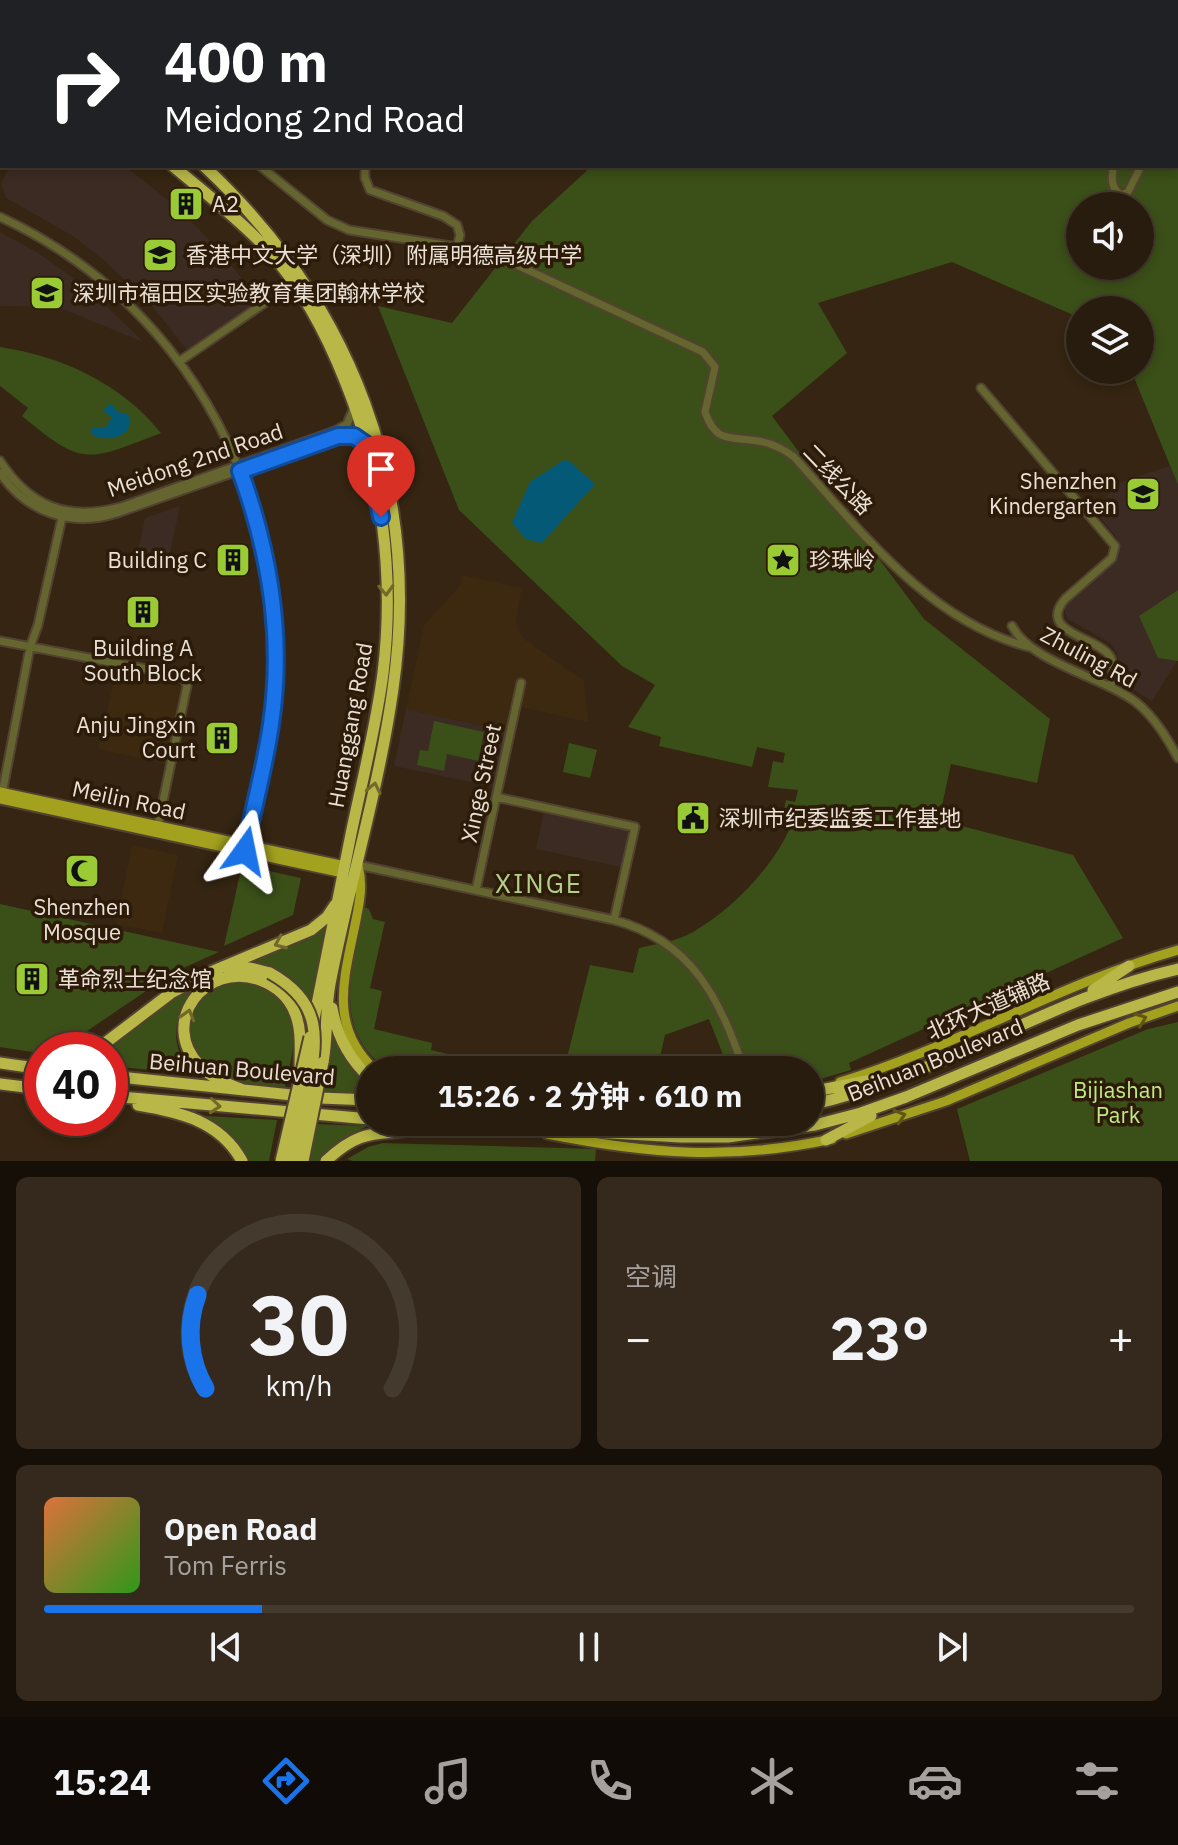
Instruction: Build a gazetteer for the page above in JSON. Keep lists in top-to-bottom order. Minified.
{"streets":{"highway":["Huanggang Road","Beihuan Boulevard"],"main road":["Meilin Road","北环大道辅路"],"street":["Meidong 2nd Road","二线公路","Zhuling Rd","Xinge Street"]},"crossings":[["Meidong 2nd Road","Huanggang Road"],["二线公路","Zhuling Rd"],["Huanggang Road","Meilin Road"]],"districts":["XINGE"],"parks":["Bijiashan Park"],"places":{"building":["A2","Building C","Building A South Block","Anju Jingxin Court","革命烈士纪念馆"],"school or university":["香港中文大学（深圳）附属明德高级中学","深圳市福田区实验教育集团翰林学校","Shenzhen Kindergarten"],"place":["珍珠岭"],"public building":["深圳市纪委监委工作基地"],"mosque":["Shenzhen Mosque"]},"page":{"turn":["400 m","Meidong 2nd Road"],"limit":"40","trip":"15:26 · 2 分钟 · 610 m","tile":"空调","heat":["−","23°","+"],"song":["Open Road","Tom Ferris"],"tabs":"15:24","gauge":["30","km/h"]}}
